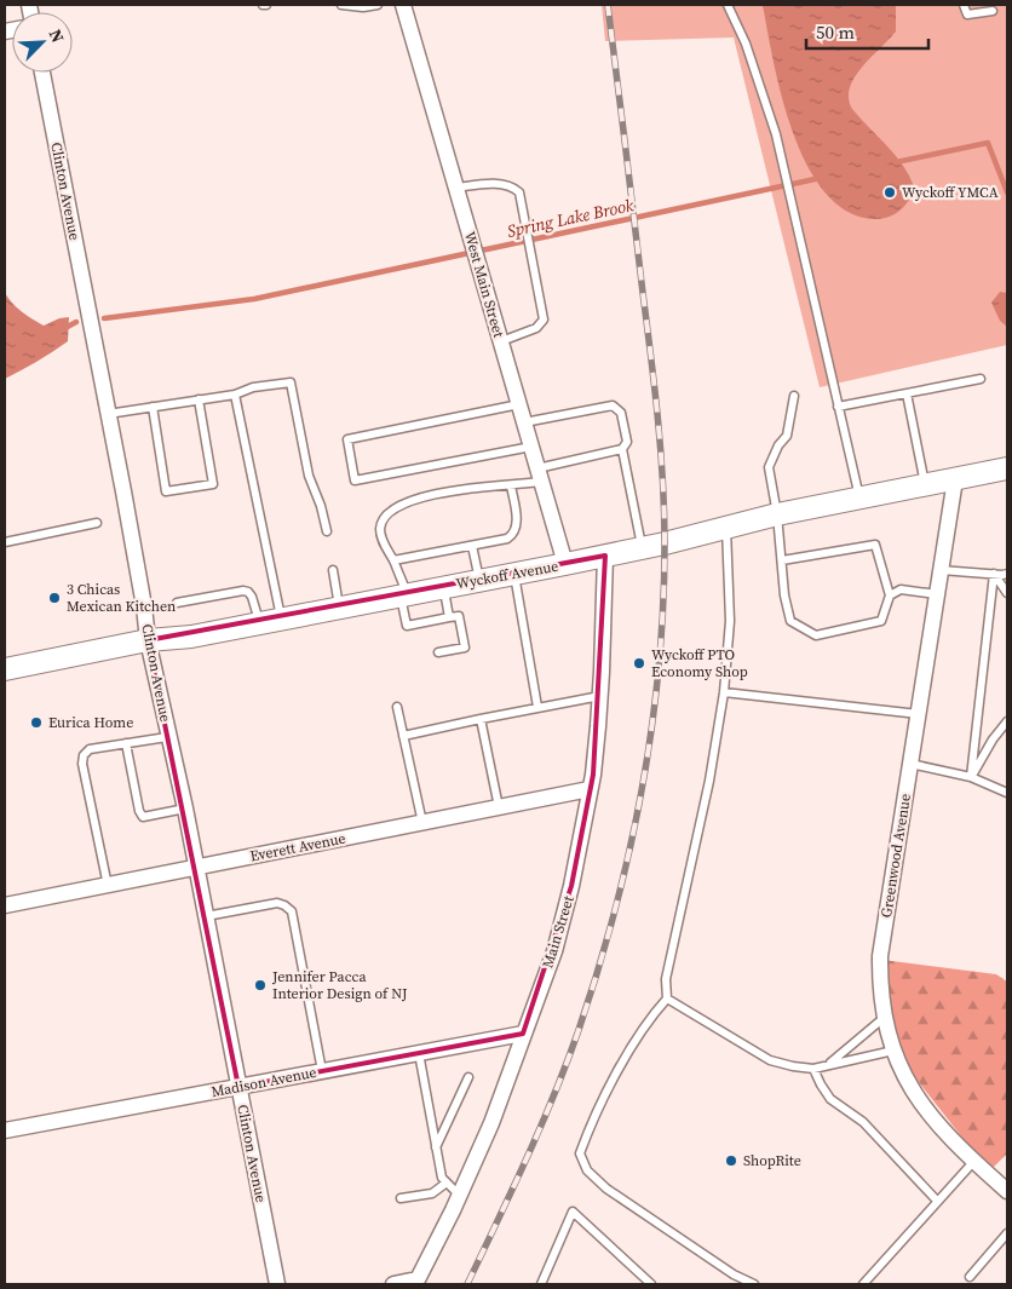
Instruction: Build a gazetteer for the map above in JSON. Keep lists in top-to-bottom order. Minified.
{"streets":{"main road":["Wyckoff Avenue"],"street":["Clinton Avenue","West Main Street","Everett Avenue","Greenwood Avenue","Main Street","Madison Avenue"]},"crossings":[["Clinton Avenue","Wyckoff Avenue"],["Clinton Avenue","Everett Avenue"],["Clinton Avenue","Madison Avenue"],["West Main Street","Wyckoff Avenue"],["Wyckoff Avenue","Greenwood Avenue"],["Wyckoff Avenue","Main Street"],["Everett Avenue","Main Street"],["Main Street","Madison Avenue"]],"water":["Spring Lake Brook"],"places":["Wyckoff YMCA","3 Chicas Mexican Kitchen","Wyckoff PTO Economy Shop","Eurica Home","Jennifer Pacca Interior Design of NJ","ShopRite"],"scale_bar":"50 m","north":"top right"}
